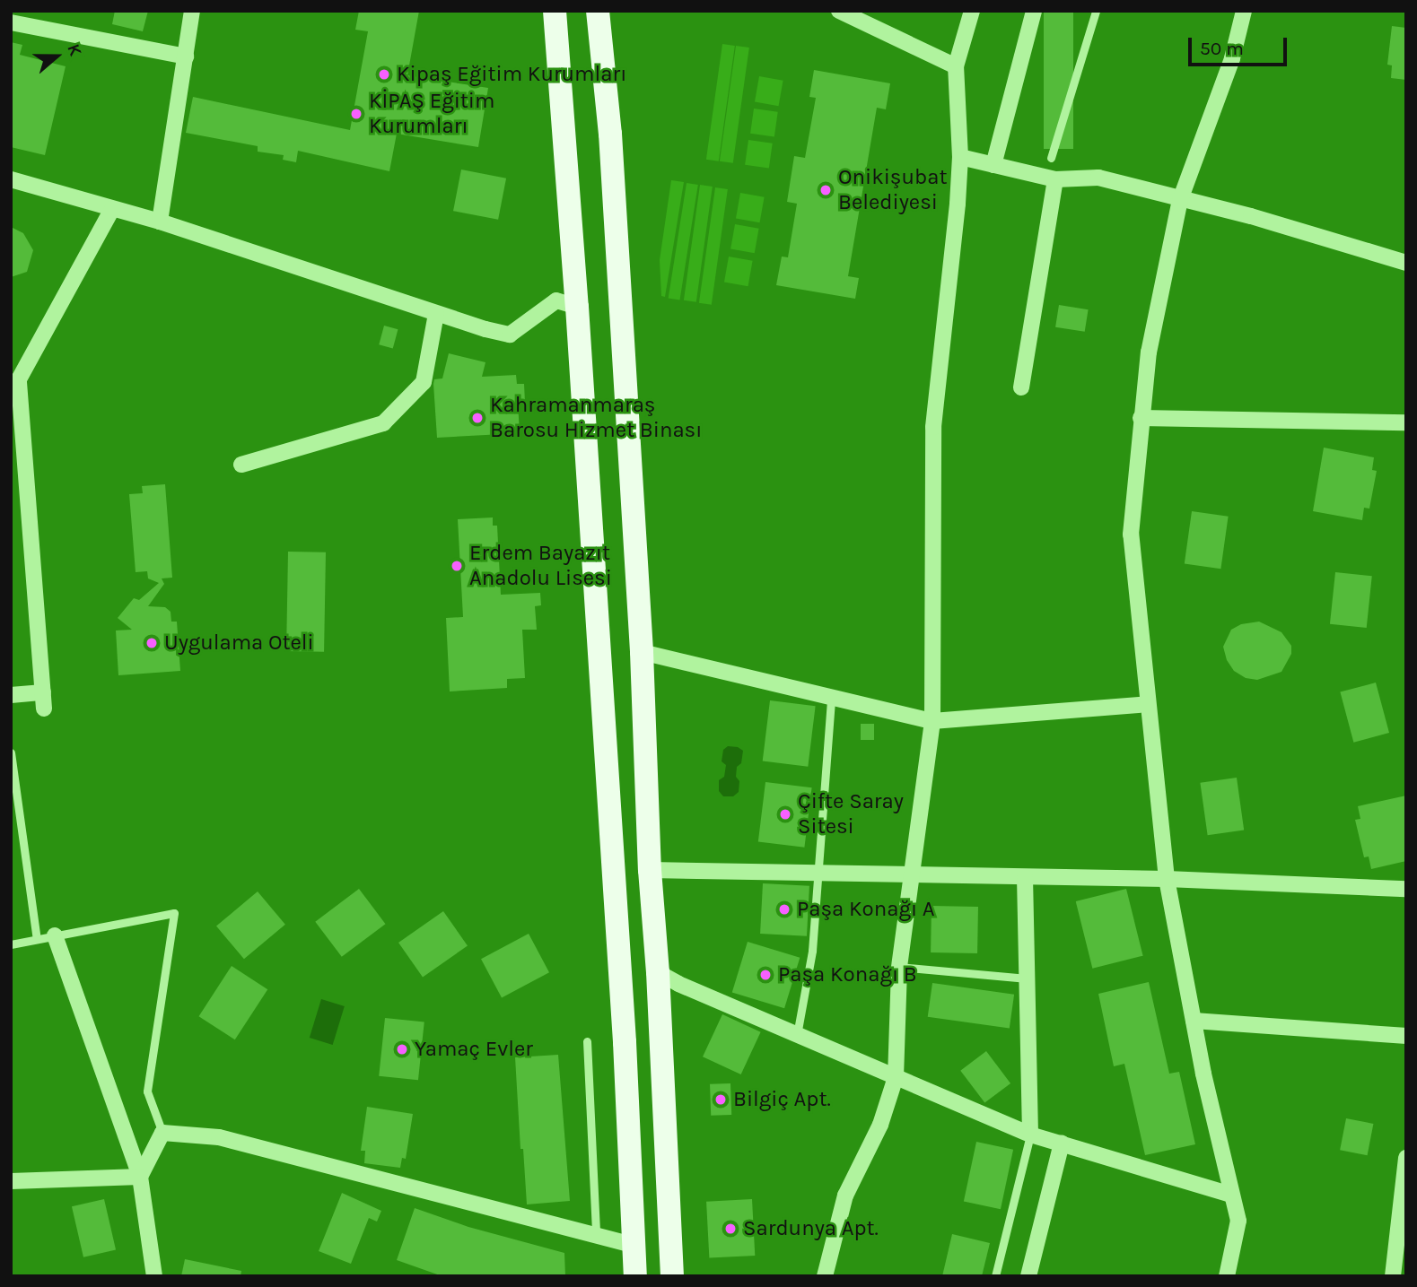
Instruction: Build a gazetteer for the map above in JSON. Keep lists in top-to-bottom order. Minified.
{"places":["Kipaş Eğitim Kurumları","KİPAŞ Eğitim Kurumları","Onikişubat Belediyesi","Kahramanmaraş Barosu Hizmet Binası","Erdem Bayazıt Anadolu Lisesi","Uygulama Oteli","Çifte Saray Sitesi","Paşa Konağı A","Paşa Konağı B","Yamaç Evler","Bilgiç Apt.","Sardunya Apt."],"scale_bar":"50 m","north":"right"}
